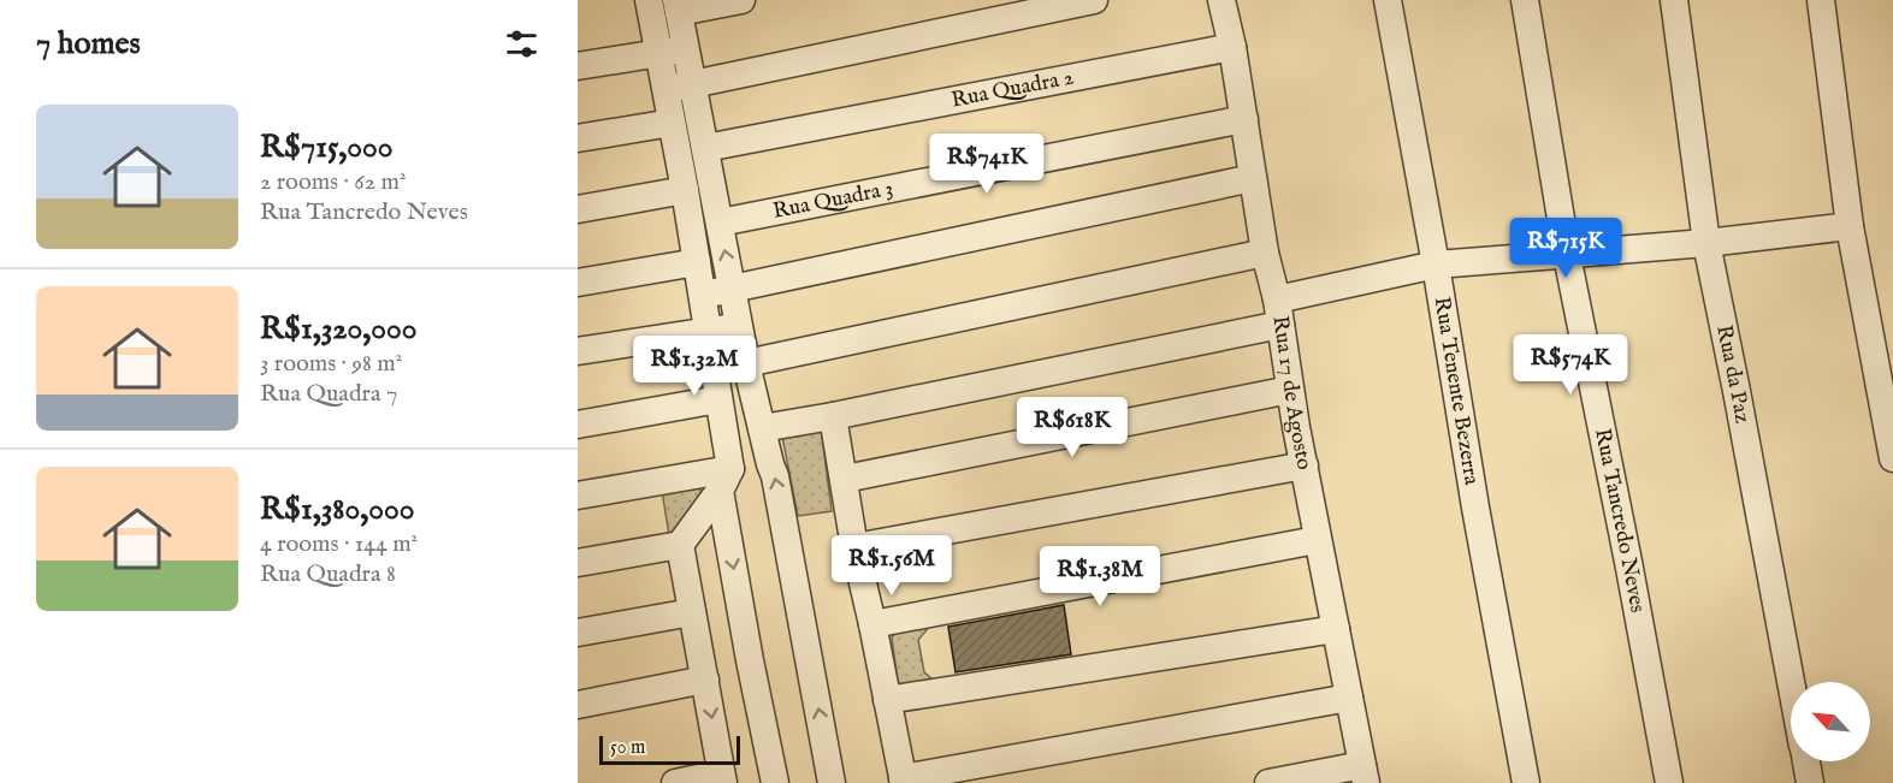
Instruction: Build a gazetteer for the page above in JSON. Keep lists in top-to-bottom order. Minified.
{"streets":{"street":["Rua Quadra 2","Rua Quadra 3","Rua da Paz","Rua 17 de Agosto","Rua Tenente Bezerra","Rua Tancredo Neves"]},"crossings":[["Rua Quadra 2","Rua 17 de Agosto"],["Rua Quadra 3","Rua 17 de Agosto"]],"scale_bar":"50 m","north":"top left","page":{"heading":"7 homes","list":[{"name":"R$715,000","note":"2 rooms · 62 m² · Rua Tancredo Neves"},{"name":"R$1,320,000","note":"3 rooms · 98 m² · Rua Quadra 7"},{"name":"R$1,380,000","note":"4 rooms · 144 m² · Rua Quadra 8"}],"price":["R$741K","R$715K","R$574K","R$1.32M","R$618K","R$1.56M","R$1.38M"],"scale":"50 m"}}
